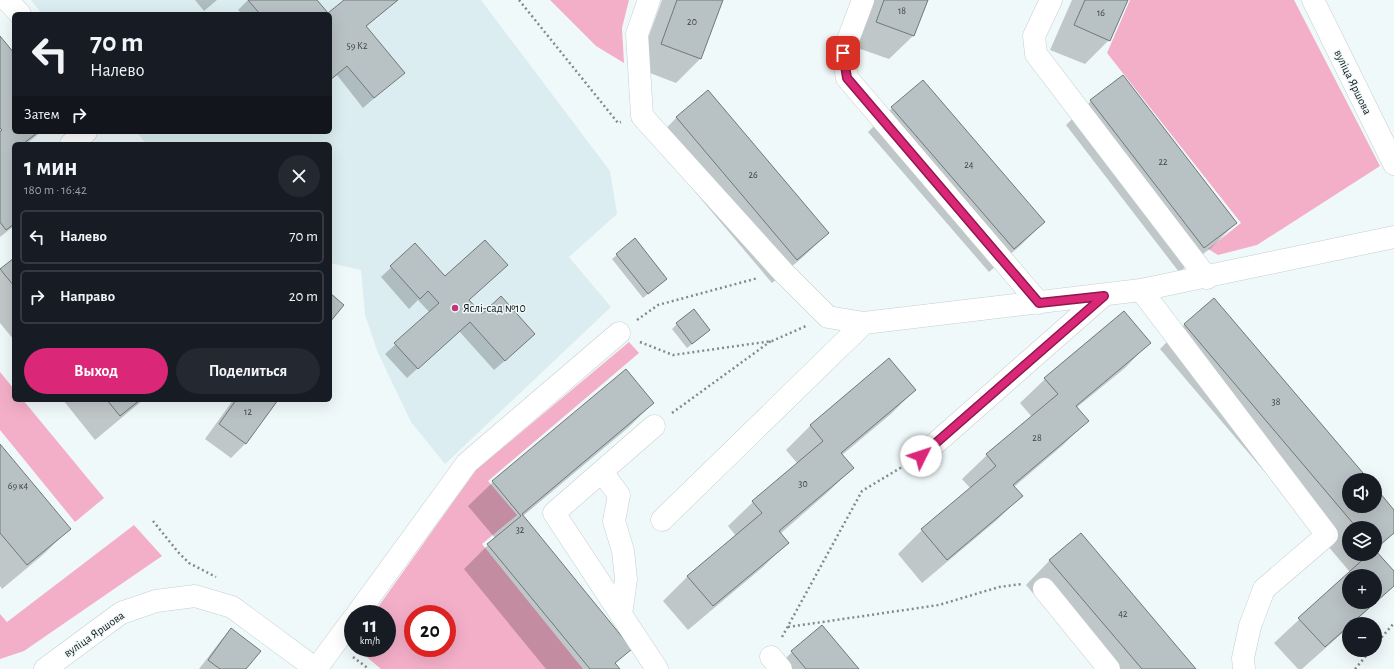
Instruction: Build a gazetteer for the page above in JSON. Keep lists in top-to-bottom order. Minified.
{"streets":{"street":["вуліца Яршова"]},"places":["Яслі-сад №10"],"house_numbers":["18","16","20","59 К2","22","24","26","38","12","28","30","69 к4","32","42"],"page":{"turn":["70 m","Налево"],"then":"Затем","heading":["1 мин","180 m · 16:42"],"list":[{"name":"Налево","value":"70 m"},{"name":"Направо","value":"20 m"}],"buttons":["Выход","Поделиться"],"map_buttons":["+","−"],"speed":"11 km/h","limit":"20"}}
